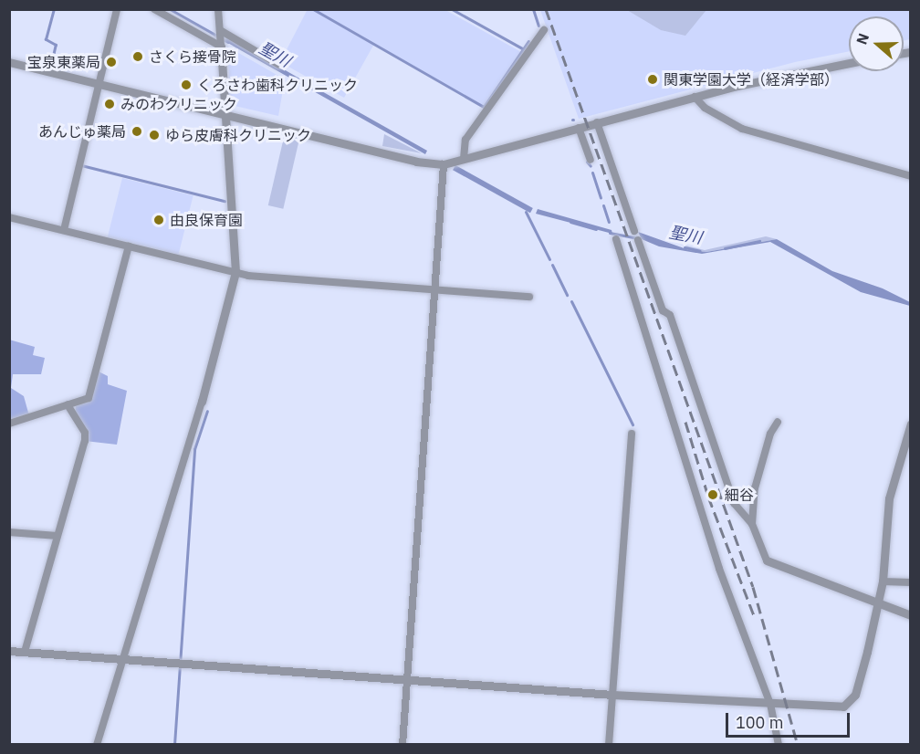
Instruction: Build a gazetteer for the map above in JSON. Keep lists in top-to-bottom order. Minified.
{"water":["聖川"],"places":["さくら接骨院","宝泉東薬局","関東学園大学（経済学部）","くろさわ歯科クリニック","みのわクリニック","あんじゅ薬局","ゆら皮膚科クリニック","由良保育園","細谷"],"scale_bar":"100 m","north":"left"}
